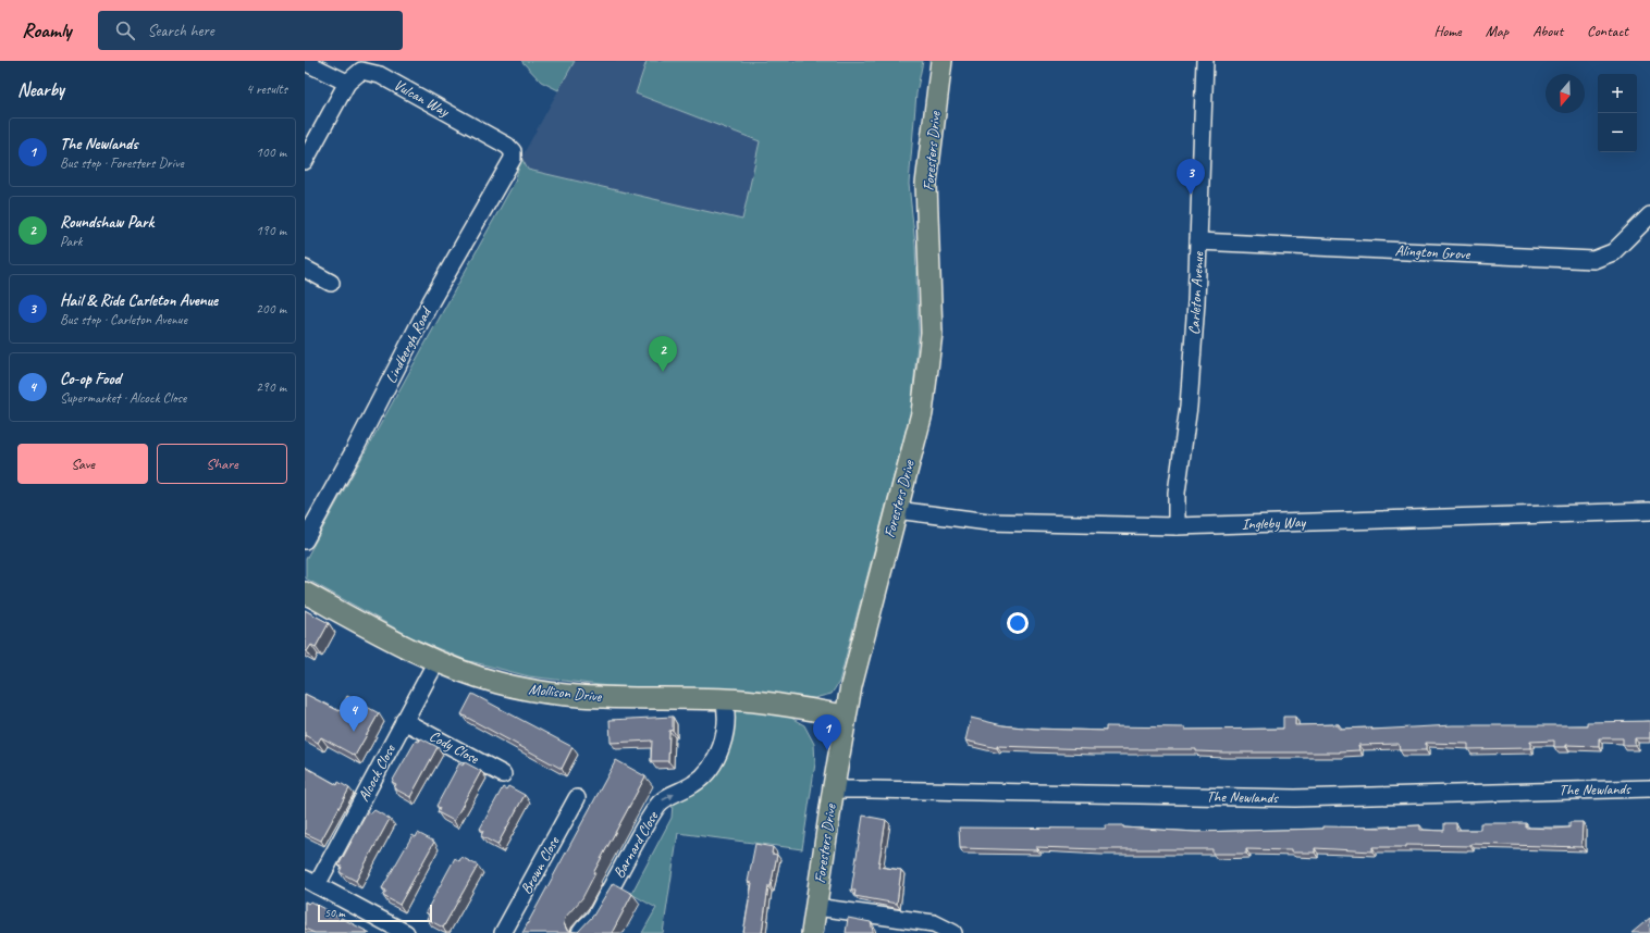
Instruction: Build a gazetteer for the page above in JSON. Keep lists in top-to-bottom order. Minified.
{"streets":{"main road":["Foresters Drive","Mollison Drive"],"street":["Vulcan Way","Alington Grove","Carleton Avenue","Lindbergh Road","Ingleby Way","Cody Close","Alcock Close","The Newlands","Barnard Close","Brown Close"]},"crossings":[["Vulcan Way","Lindbergh Road"],["Foresters Drive","Ingleby Way"],["Foresters Drive","Mollison Drive"],["Foresters Drive","The Newlands"],["Alington Grove","Carleton Avenue"],["Carleton Avenue","Ingleby Way"],["Mollison Drive","Alcock Close"],["Mollison Drive","Barnard Close"],["Cody Close","Alcock Close"]],"one_way":["Barnard Close"],"scale_bar":"50 m","north":"bottom","page":{"header":"Roamly","search":"Search here","nav":["Home","Map","About","Contact"],"heading":["Nearby","4 results"],"map_buttons":["+","−"],"list":[{"mark":"1","name":"The Newlands","note":"Bus stop · Foresters Drive","value":"100 m"},{"mark":"2","name":"Roundshaw Park","note":"Park","value":"190 m"},{"mark":"3","name":"Hail & Ride Carleton Avenue","note":"Bus stop · Carleton Avenue","value":"200 m"},{"mark":"4","name":"Co-op Food","note":"Supermarket · Alcock Close","value":"290 m"}],"pins":["3","2","4","1"],"buttons":["Save","Share"],"scale":"50 m"}}
